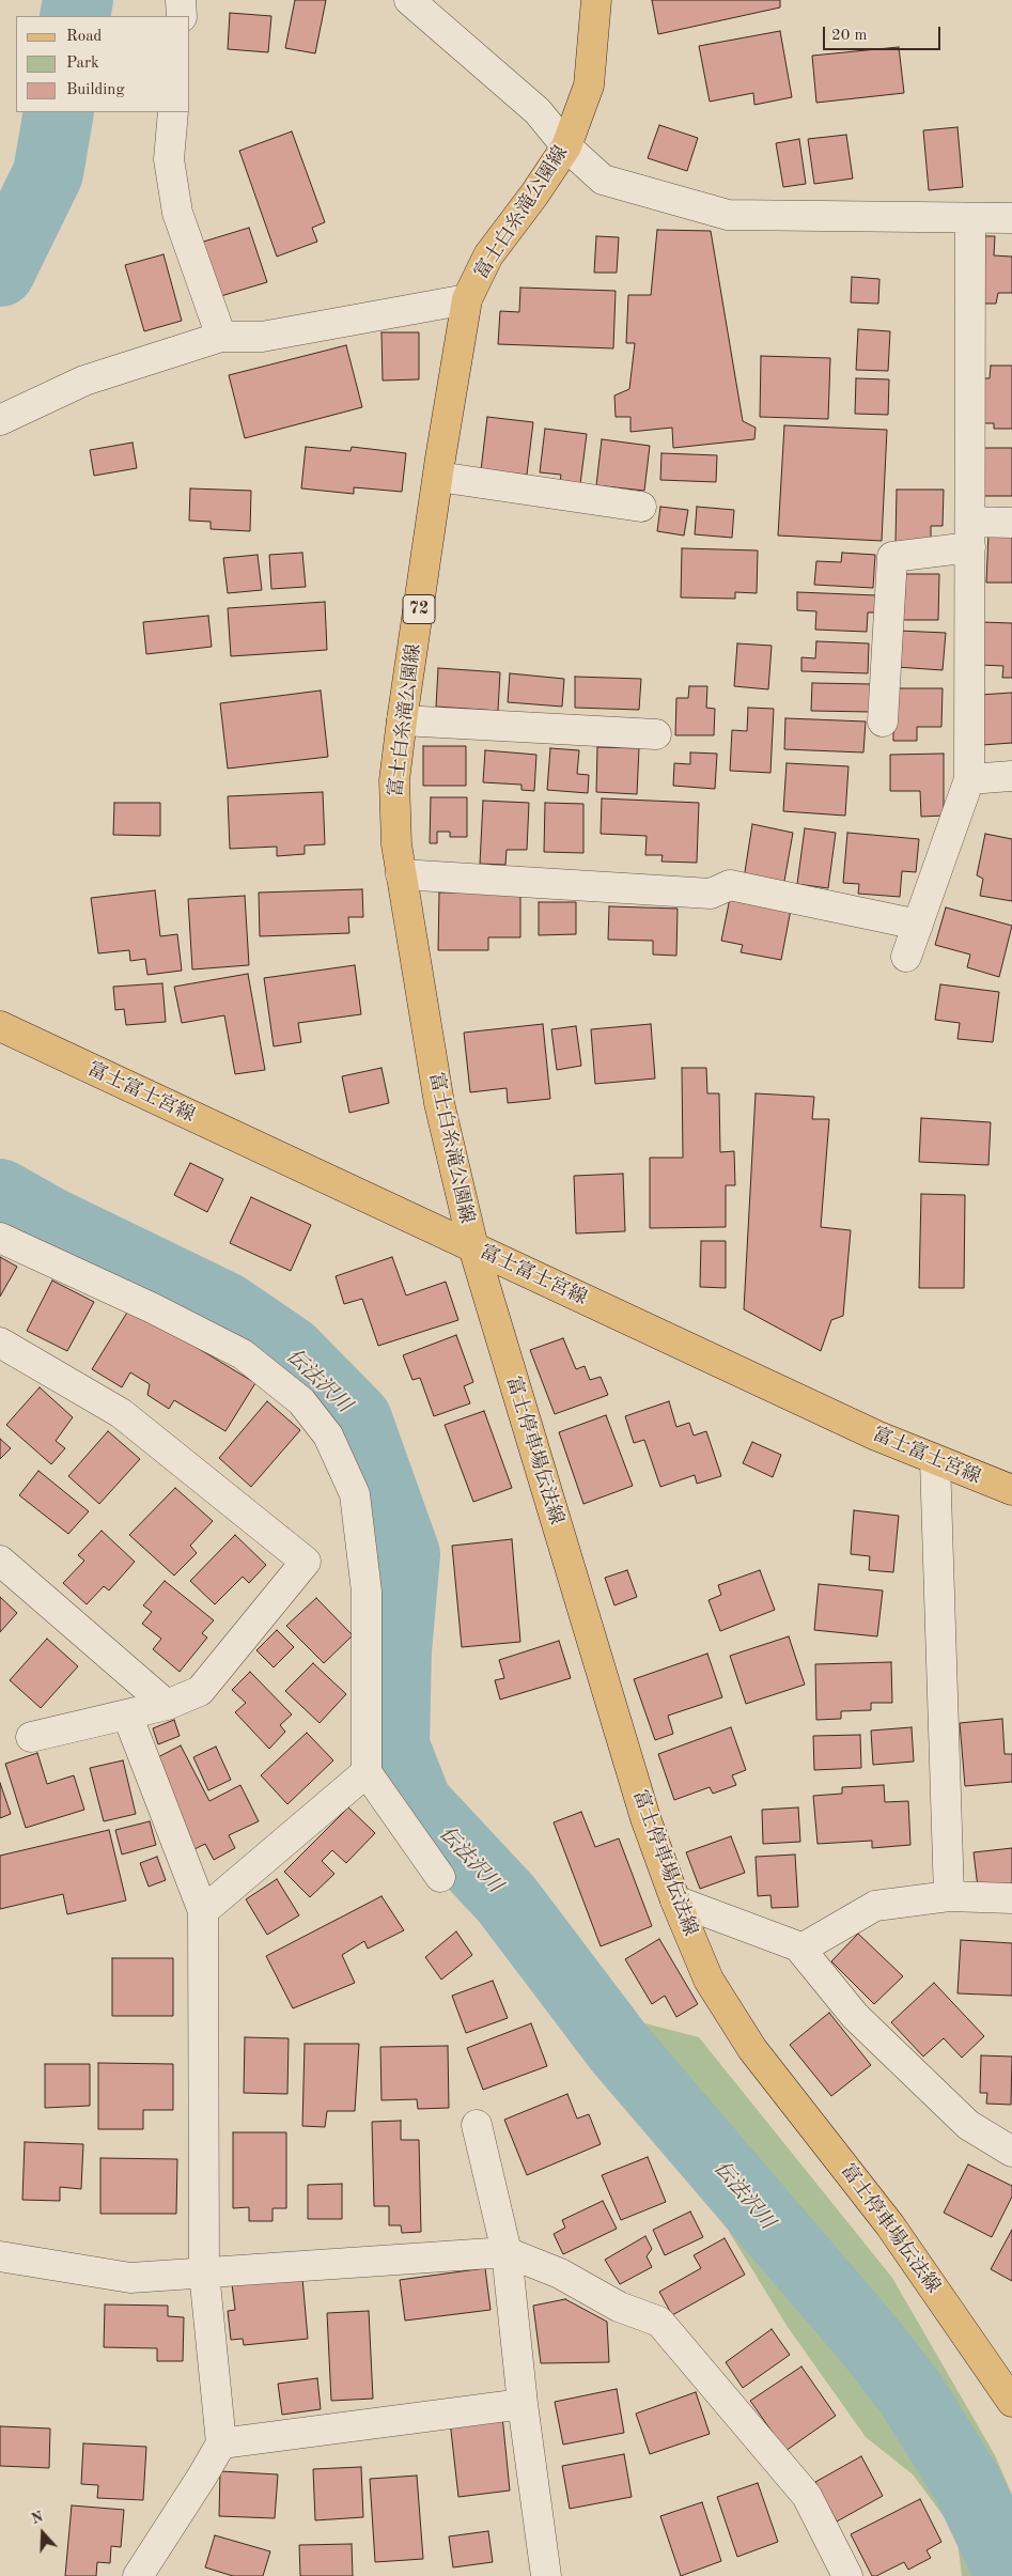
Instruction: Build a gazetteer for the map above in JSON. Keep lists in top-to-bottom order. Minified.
{"streets":{"main road":["富士白糸滝公園線","72","富士富士宮線","富士停車場伝法線"]},"crossings":[["富士白糸滝公園線","富士富士宮線"],["富士白糸滝公園線","富士停車場伝法線"],["富士富士宮線","富士停車場伝法線"]],"water":["伝法沢川"],"legend":["Road","Park","Building"],"scale_bar":"20 m","north":"top"}
